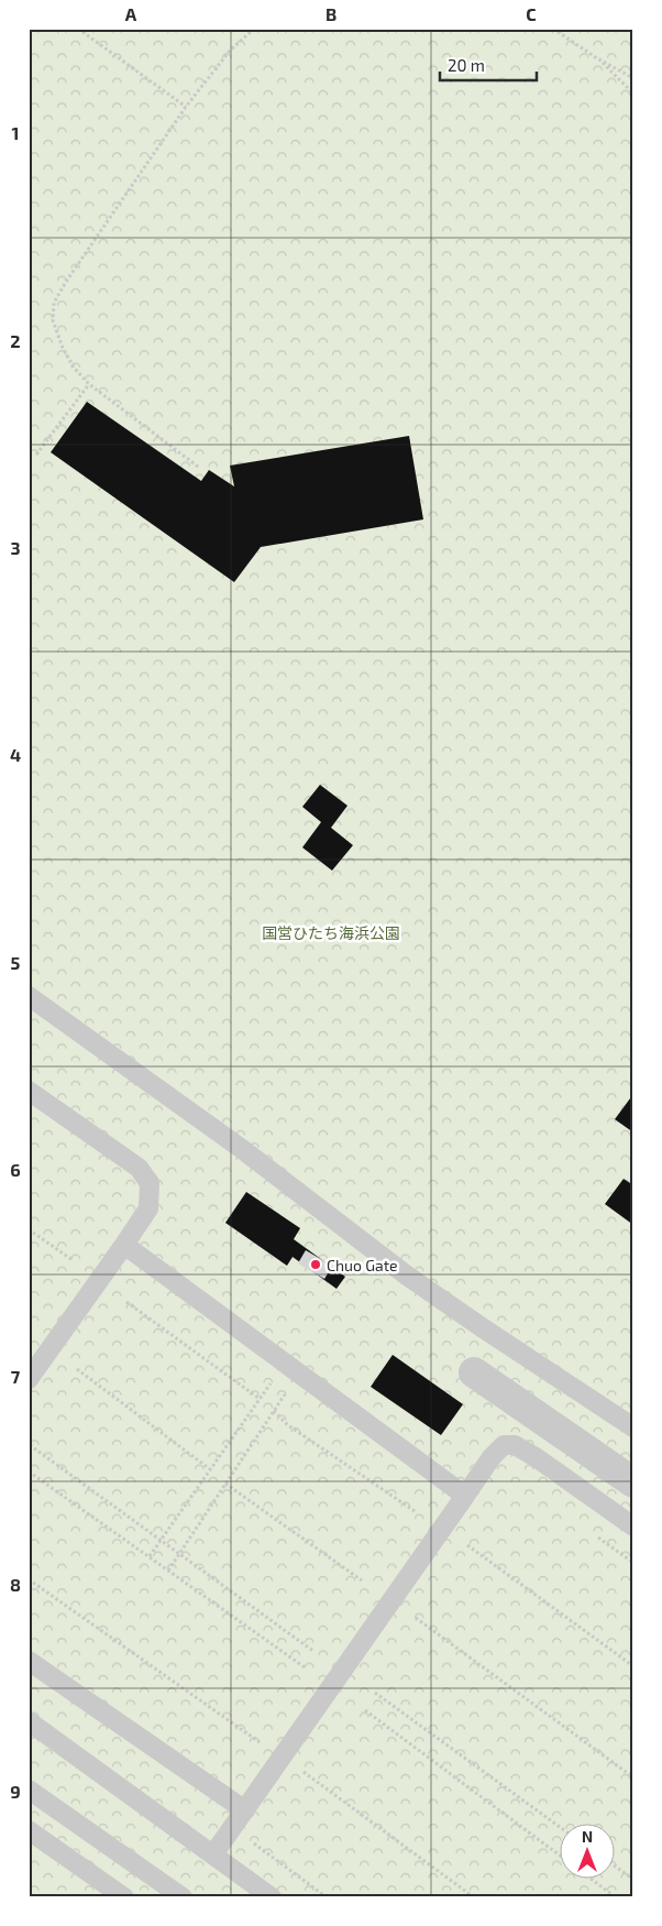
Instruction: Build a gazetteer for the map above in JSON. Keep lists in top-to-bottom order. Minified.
{"parks":["国営ひたち海浜公園"],"places":["Chuo Gate"],"scale_bar":"20 m","north":"top","grid":{"columns":["A","B","C"],"rows":["1","2","3","4","5","6","7","8","9"]}}
